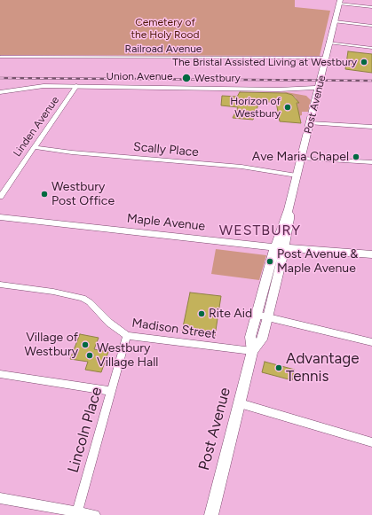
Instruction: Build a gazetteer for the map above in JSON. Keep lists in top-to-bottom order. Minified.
{"streets":{"main road":["Union Avenue","Post Avenue","Maple Avenue"],"street":["Railroad Avenue","Linden Avenue","Scally Place","Madison Street","Lincoln Place"]},"crossings":[["Railroad Avenue","Post Avenue"],["Union Avenue","Post Avenue"],["Union Avenue","Linden Avenue"],["Post Avenue","Scally Place"],["Post Avenue","Maple Avenue"],["Post Avenue","Madison Street"],["Linden Avenue","Scally Place"],["Madison Street","Lincoln Place"]],"districts":["WESTBURY"],"parks":["Cemetery of the Holy Rood"],"places":["The Bristal Assisted Living at Westbury","Westbury","Horizon of Westbury","Ave Maria Chapel","Westbury Post Office","Post Avenue & Maple Avenue","Rite Aid","Village of Westbury","Westbury Village Hall","Advantage Tennis"]}
